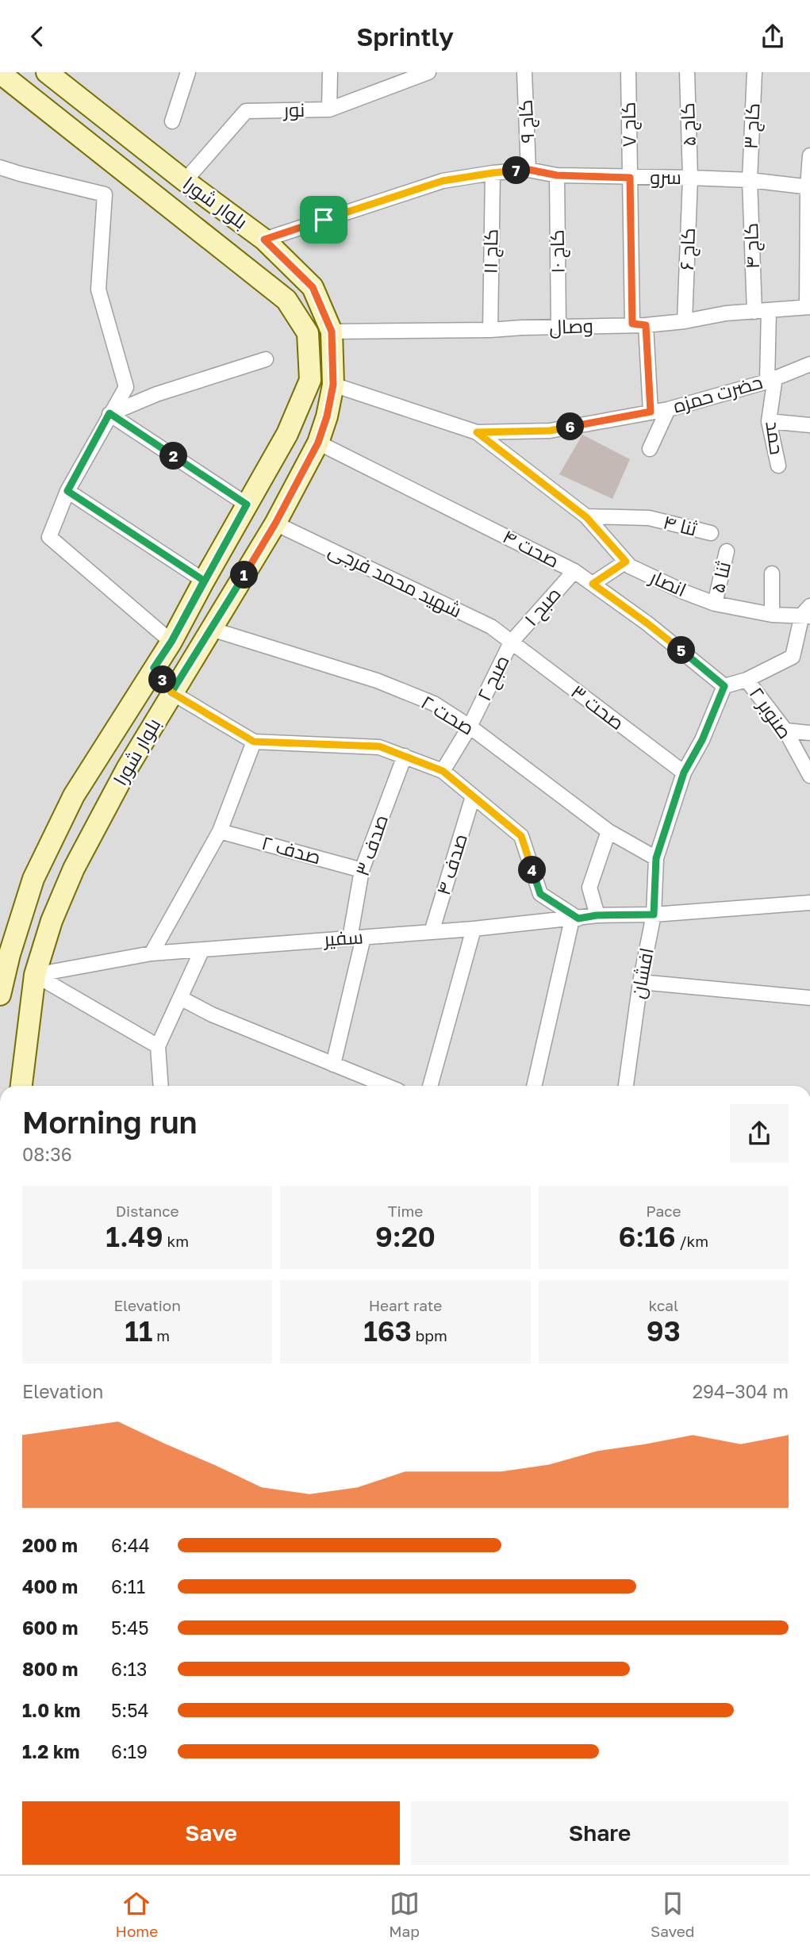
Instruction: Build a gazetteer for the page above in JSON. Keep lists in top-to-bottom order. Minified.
{"streets":{"main road":["بلوار شورا"],"street":["نور","کاج ۹","کاج ۷","کاج ۵","کاج ۳","سرو","کاج ۴","کاج ۶","کاج ۱۱","کاج ۱۰","وصال","حضرت حمزه","حمد","ثنا ۴","صحت ۴","ثنا ۵","شهید محمد فرجی","انصار","صبح ۱","صبح ۲","صحت ۳","صنوبر ۲","صحت ۲","صدف ۳","صدف ۲","صدف ۴","سفیر","افشان"]},"crossings":[["نور","بلوار شورا"],["کاج ۹","سرو"],["کاج ۷","سرو"],["کاج ۷","وصال"],["کاج ۷","حضرت حمزه"],["کاج ۵","سرو"],["کاج ۵","کاج ۶"],["کاج ۳","سرو"],["کاج ۳","کاج ۴"],["سرو","بلوار شورا"],["سرو","کاج ۴"],["سرو","کاج ۶"],["سرو","کاج ۱۱"],["سرو","کاج ۱۰"],["بلوار شورا","وصال"],["بلوار شورا","حضرت حمزه"],["بلوار شورا","صحت ۴"],["بلوار شورا","شهید محمد فرجی"],["بلوار شورا","صحت ۲"],["بلوار شورا","سفیر"],["کاج ۴","وصال"],["کاج ۴","حضرت حمزه"],["کاج ۴","حمد"],["کاج ۶","وصال"],["کاج ۱۱","وصال"],["کاج ۱۰","وصال"],["حضرت حمزه","حمد"],["حضرت حمزه","انصار"],["ثنا ۴","انصار"],["صحت ۴","صبح ۱"],["صحت ۴","افشان"],["ثنا ۵","انصار"],["شهید محمد فرجی","صبح ۱"],["شهید محمد فرجی","صبح ۲"],["شهید محمد فرجی","صحت ۳"],["صبح ۱","صبح ۲"],["صبح ۱","صحت ۳"],["صبح ۲","صحت ۳"],["صبح ۲","صحت ۲"],["صحت ۳","افشان"],["صحت ۲","افشان"],["صدف ۳","صدف ۲"],["صدف ۳","سفیر"],["صدف ۴","سفیر"],["سفیر","افشان"]],"page":{"header":"Sprintly","pins":["7","6","2","1","5","3","4"],"heading":["Morning run","08:36"],"stats":[["Distance","1.49 km"],["Time","9:20"],["Pace","6:16 /km"],["Elevation","11 m"],["Heart rate","163 bpm"],["kcal","93"]],"chart":["Elevation","294–304 m"],"list":[{"name":"200 m","note":"6:44"},{"name":"400 m","note":"6:11"},{"name":"600 m","note":"5:45"},{"name":"800 m","note":"6:13"},{"name":"1.0 km","note":"5:54"},{"name":"1.2 km","note":"6:19"}],"buttons":["Save","Share"],"tabs":["Home","Map","Saved"]}}
